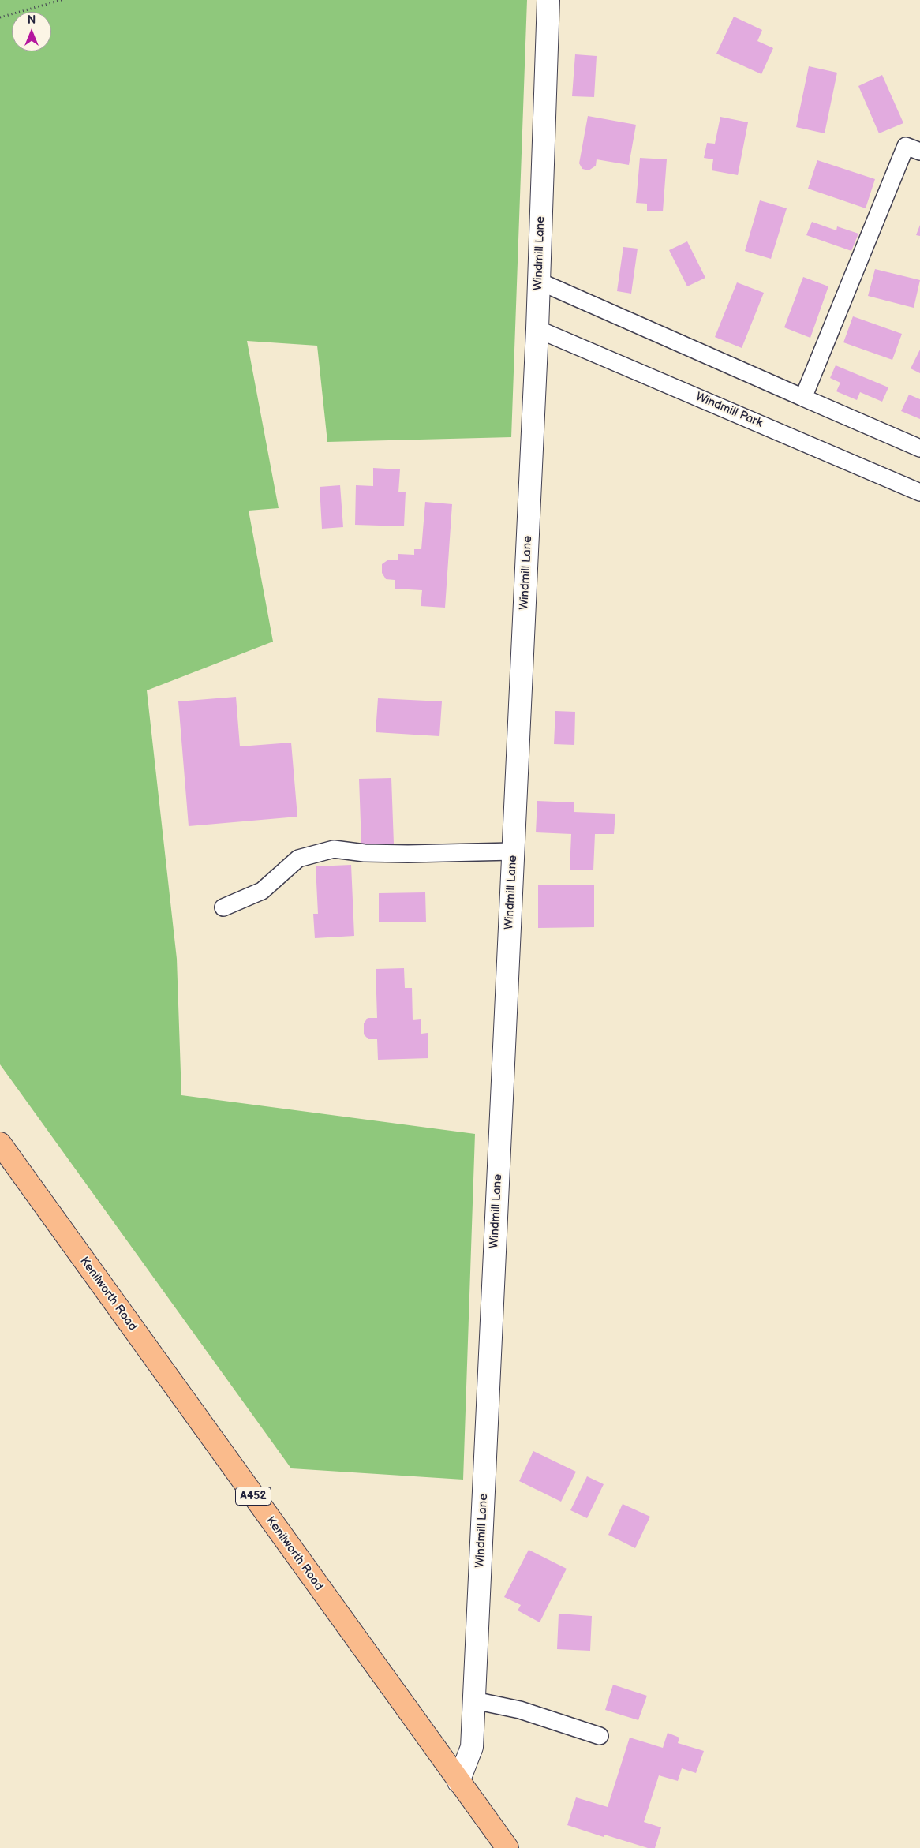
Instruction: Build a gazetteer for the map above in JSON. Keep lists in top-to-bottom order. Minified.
{"streets":{"highway":["Kenilworth Road","A452"],"street":["Windmill Lane"],"lane":["Windmill Park"]},"crossings":[["Windmill Lane","Windmill Park"],["Windmill Lane","Kenilworth Road"]],"north":"top"}
